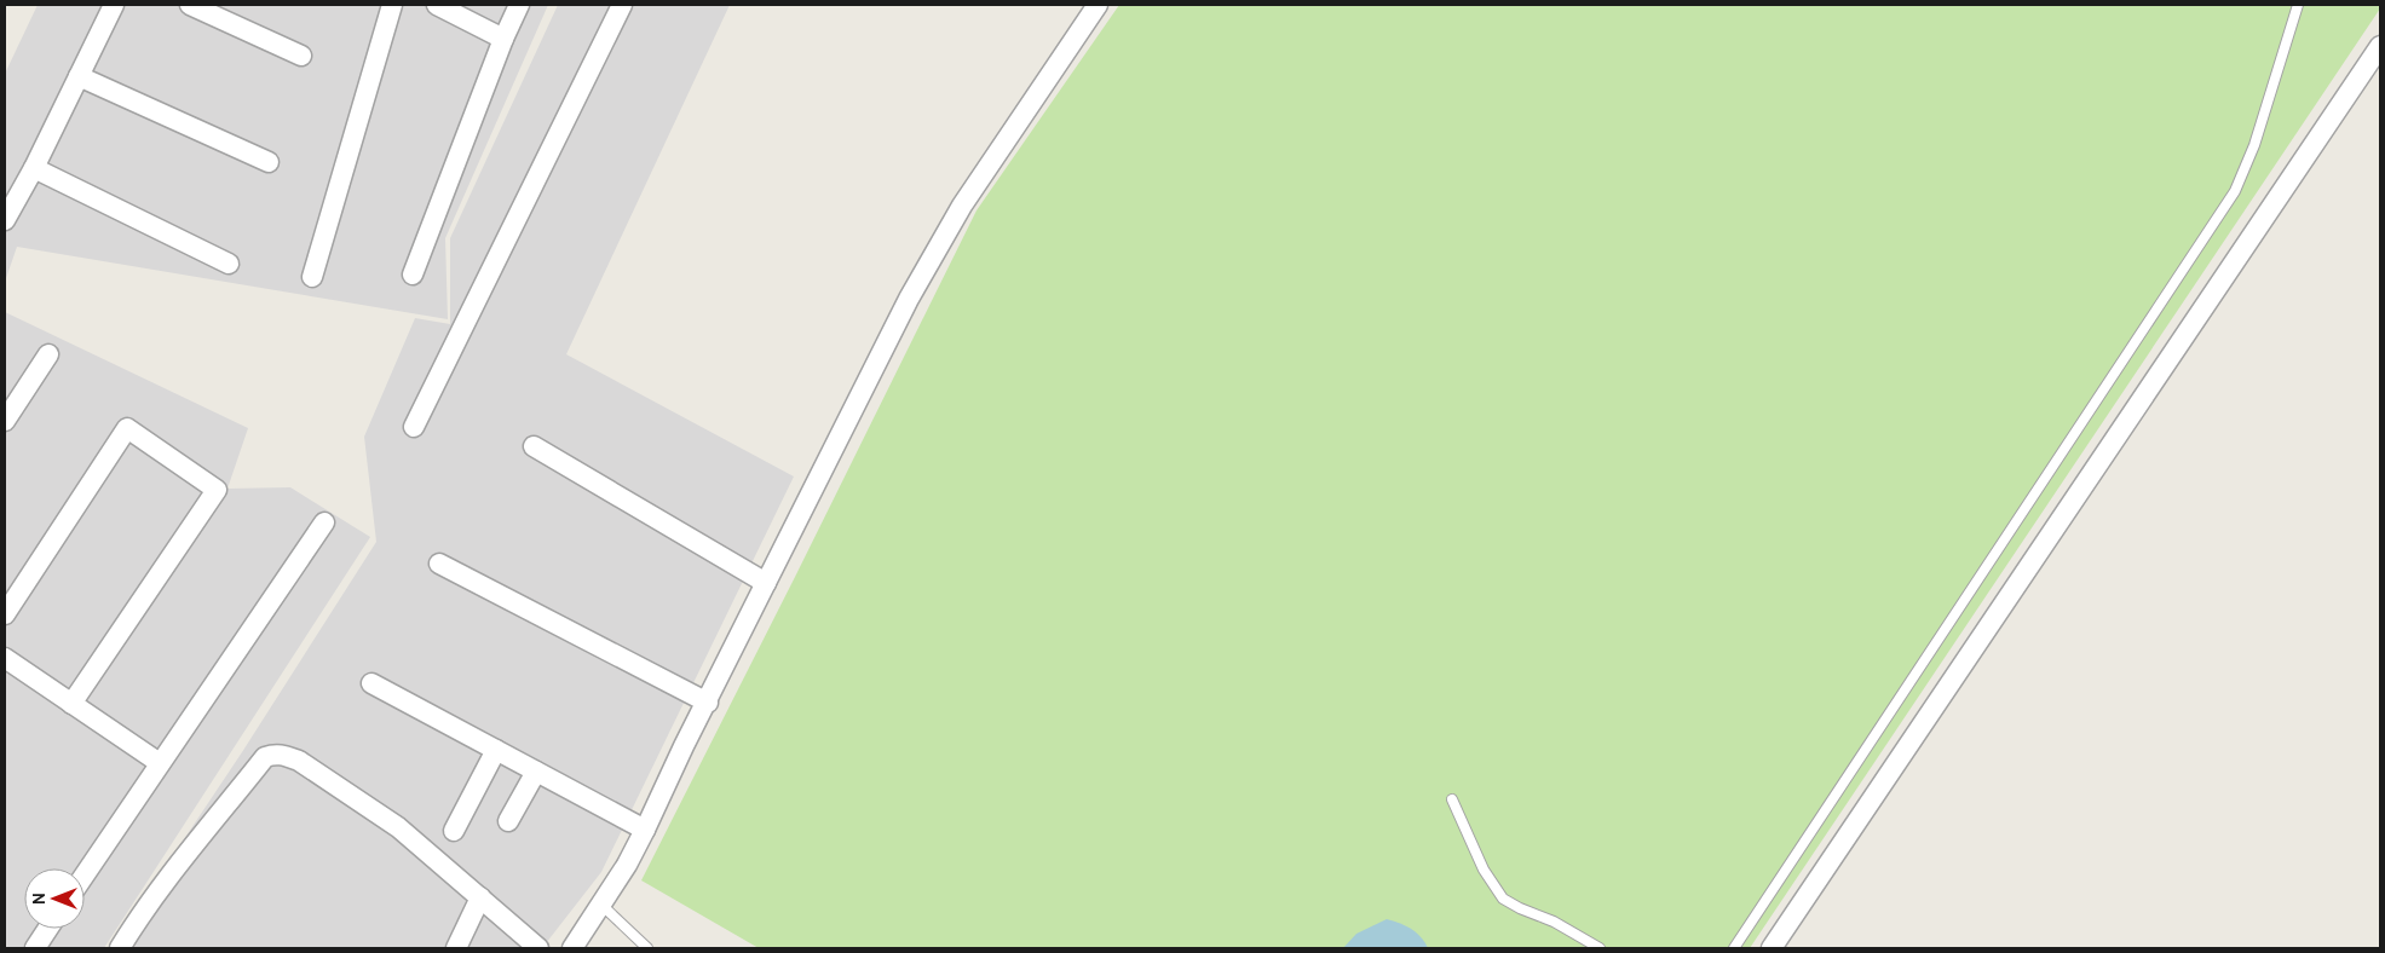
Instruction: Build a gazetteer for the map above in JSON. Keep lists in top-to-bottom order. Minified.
{"north":"left"}
